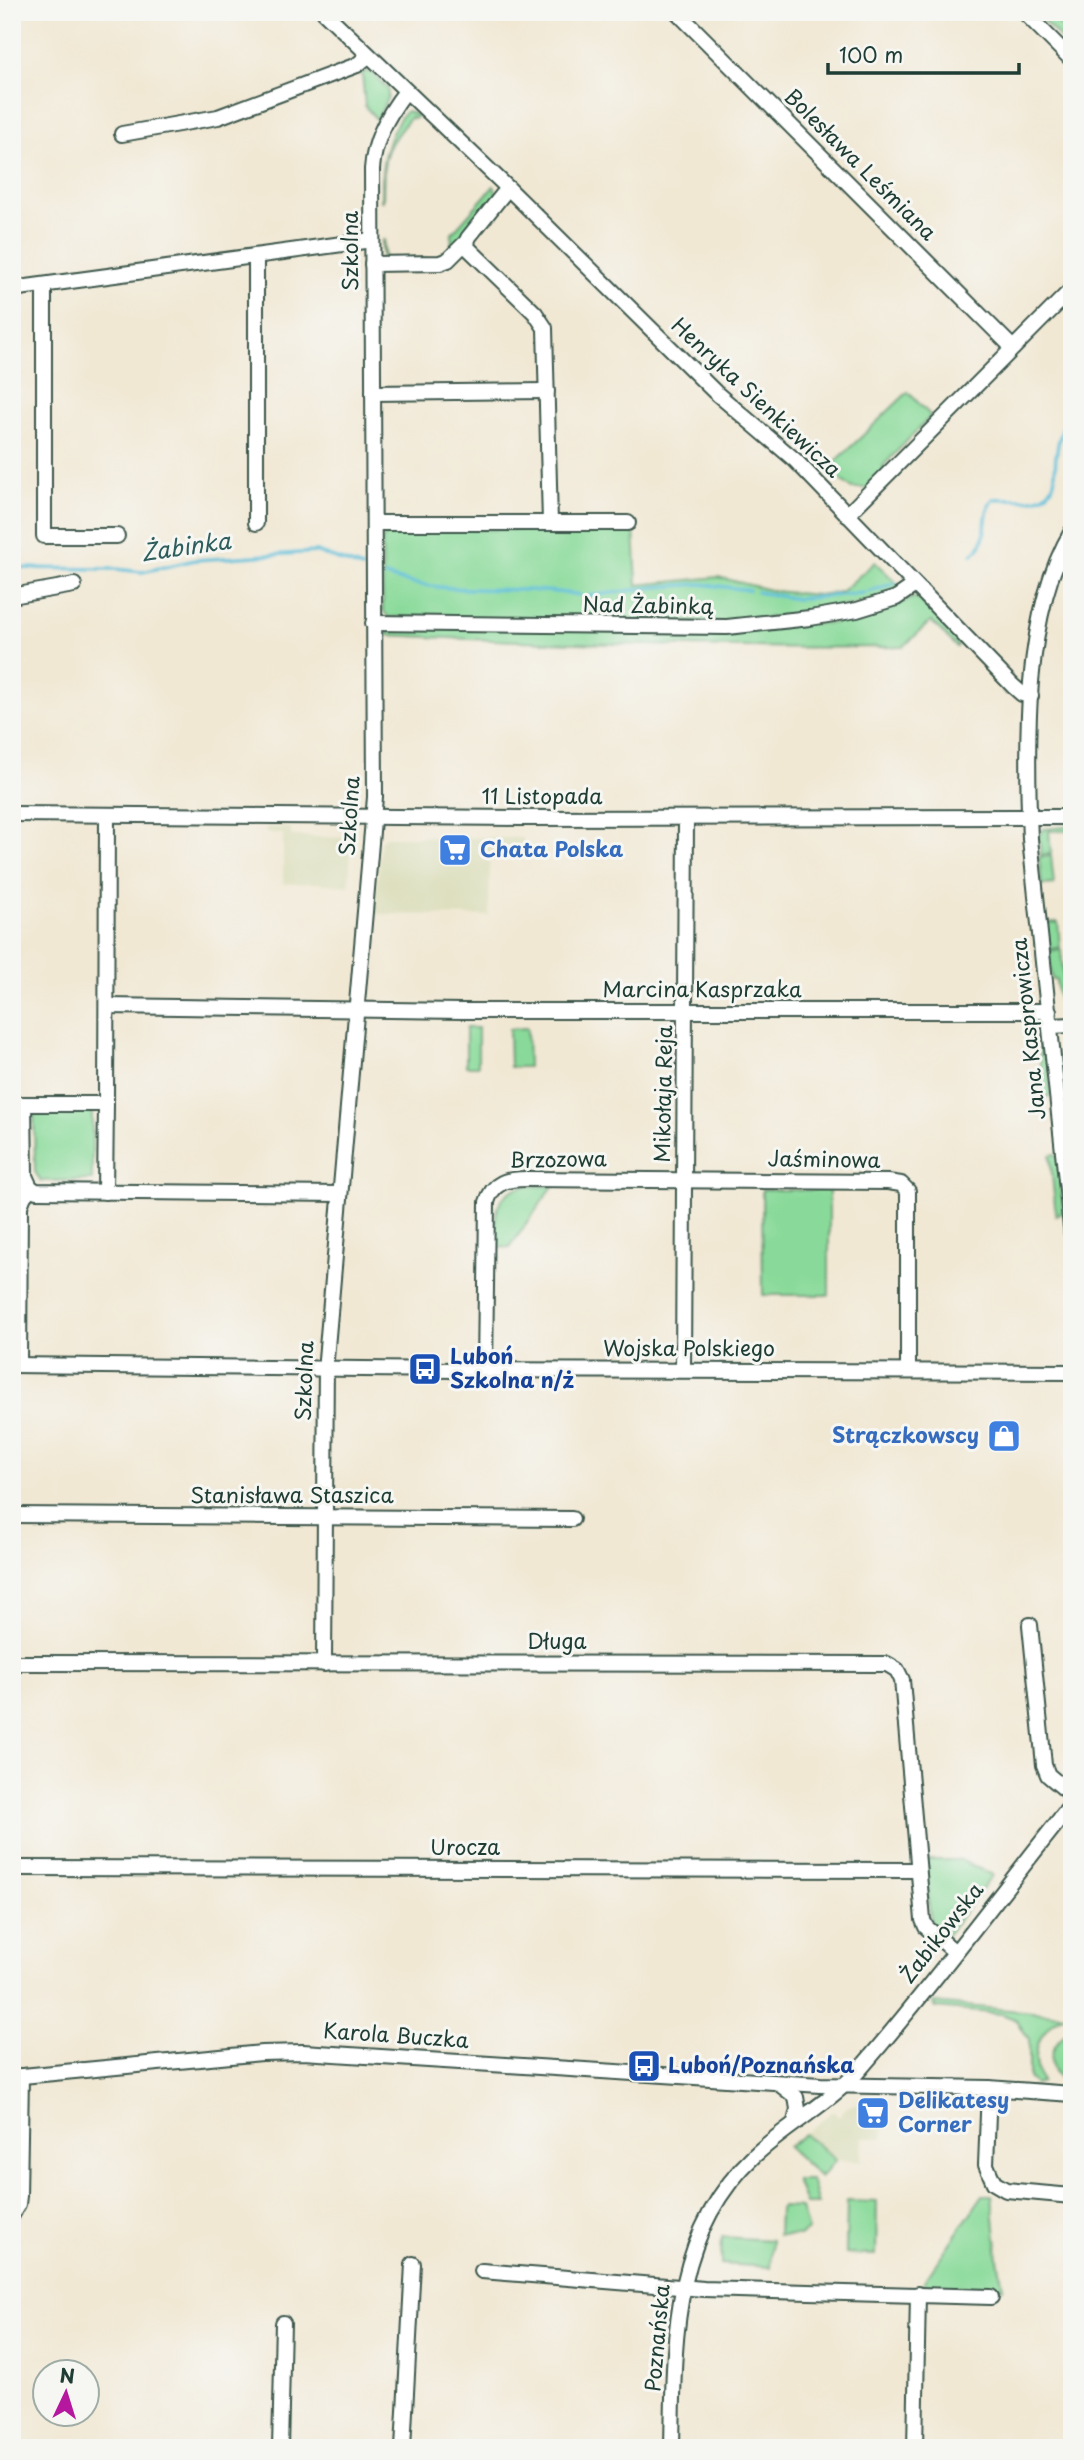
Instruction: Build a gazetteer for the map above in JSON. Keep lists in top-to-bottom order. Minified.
{"streets":{"street":["Bolesława Leśmiana","Szkolna","Henryka Sienkiewicza","Nad Żabinką","11 Listopada","Marcina Kasprzaka","Jana Kasprowicza","Mikołaja Reja","Brzozowa","Jaśminowa","Wojska Polskiego","Stanisława Staszica","Długa","Urocza","Żabikowska","Karola Buczka","Poznańska"]},"crossings":[["Szkolna","Henryka Sienkiewicza"],["Szkolna","Nad Żabinką"],["Szkolna","11 Listopada"],["Szkolna","Marcina Kasprzaka"],["Szkolna","Wojska Polskiego"],["Szkolna","Stanisława Staszica"],["Szkolna","Długa"],["Henryka Sienkiewicza","Nad Żabinką"],["Henryka Sienkiewicza","Jana Kasprowicza"],["11 Listopada","Jana Kasprowicza"],["11 Listopada","Mikołaja Reja"],["Marcina Kasprzaka","Jana Kasprowicza"],["Marcina Kasprzaka","Mikołaja Reja"],["Mikołaja Reja","Brzozowa"],["Mikołaja Reja","Jaśminowa"],["Mikołaja Reja","Wojska Polskiego"],["Brzozowa","Jaśminowa"],["Brzozowa","Wojska Polskiego"],["Jaśminowa","Wojska Polskiego"],["Długa","Urocza"],["Żabikowska","Karola Buczka"],["Żabikowska","Poznańska"],["Karola Buczka","Poznańska"]],"water":["Żabinka"],"places":{"supermarket":["Chata Polska","Delikatesy Corner"],"bus stop":["Luboń Szkolna n/ż","Luboń/Poznańska"],"shop":["Strączkowscy"]},"scale_bar":"100 m","north":"top"}
